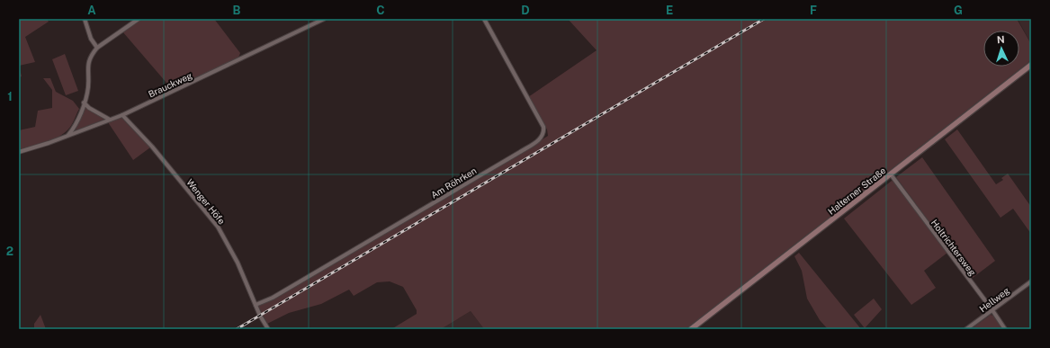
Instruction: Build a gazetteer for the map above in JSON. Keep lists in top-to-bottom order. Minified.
{"streets":{"main road":["Halterner Straße"],"street":["Brauckweg","Am Röhrken","Wenger Höfe","Holtrichtersweg","Hellweg"]},"crossings":[["Brauckweg","Wenger Höfe"],["Am Röhrken","Wenger Höfe"],["Halterner Straße","Holtrichtersweg"],["Holtrichtersweg","Hellweg"]],"north":"top","grid":{"columns":["A","B","C","D","E","F","G"],"rows":["1","2"]}}
